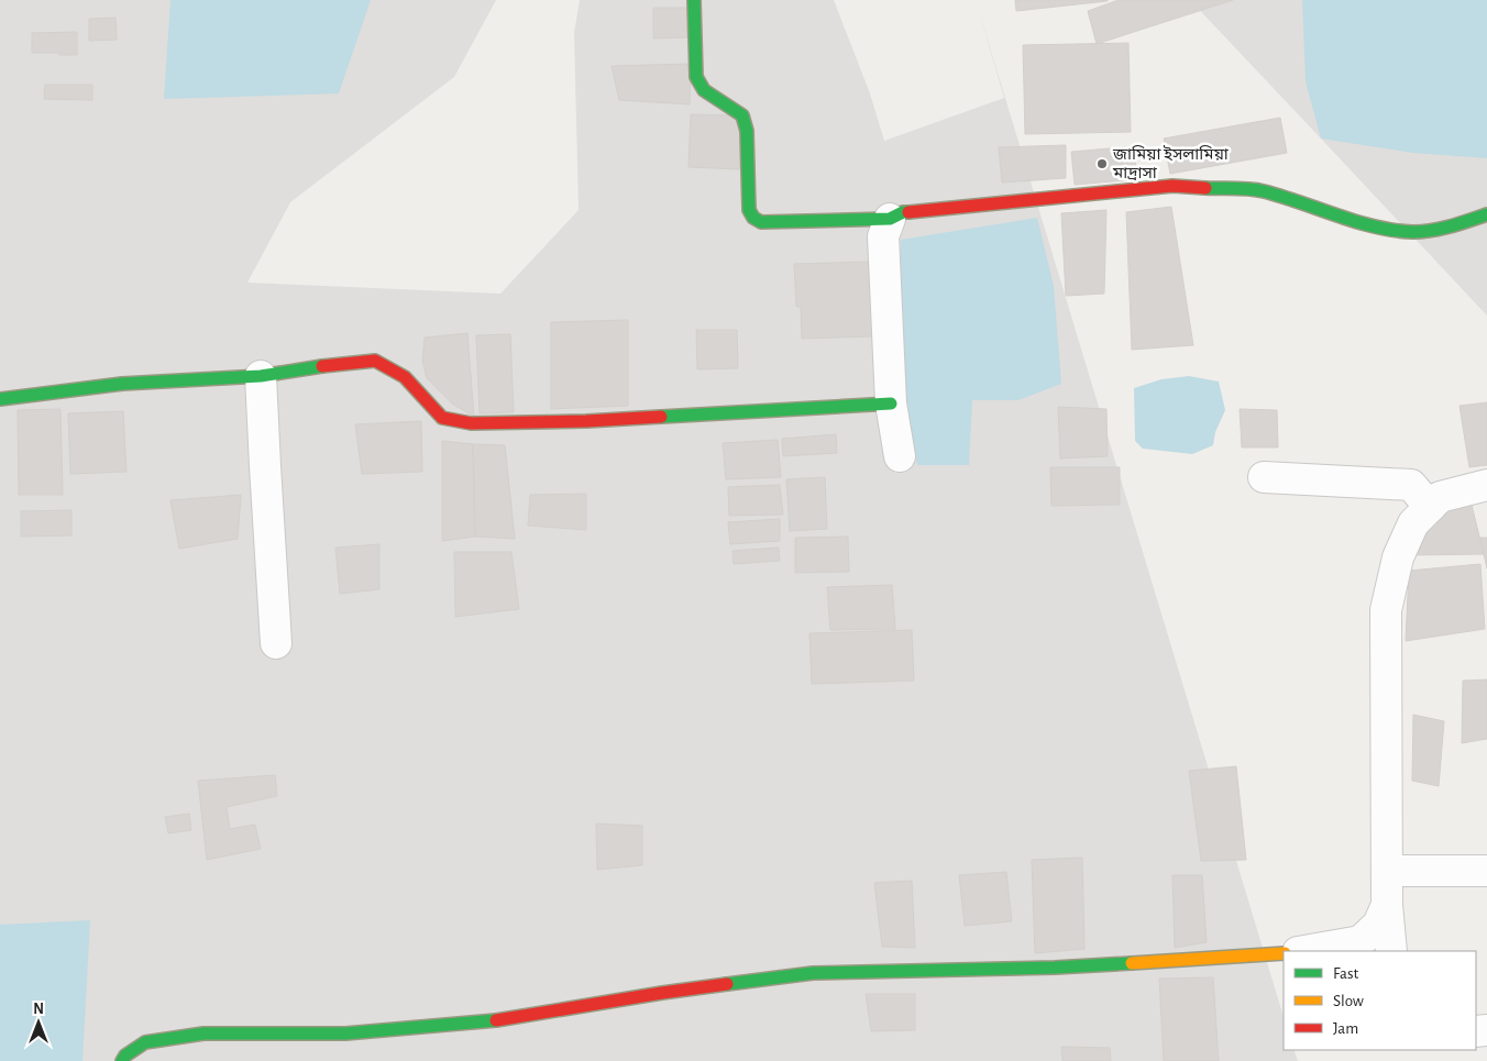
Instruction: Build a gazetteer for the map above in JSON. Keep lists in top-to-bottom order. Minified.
{"places":["জামিয়া ইসলামিয়া মাদ্রাসা"],"legend":["Fast","Slow","Jam"],"north":"top"}
